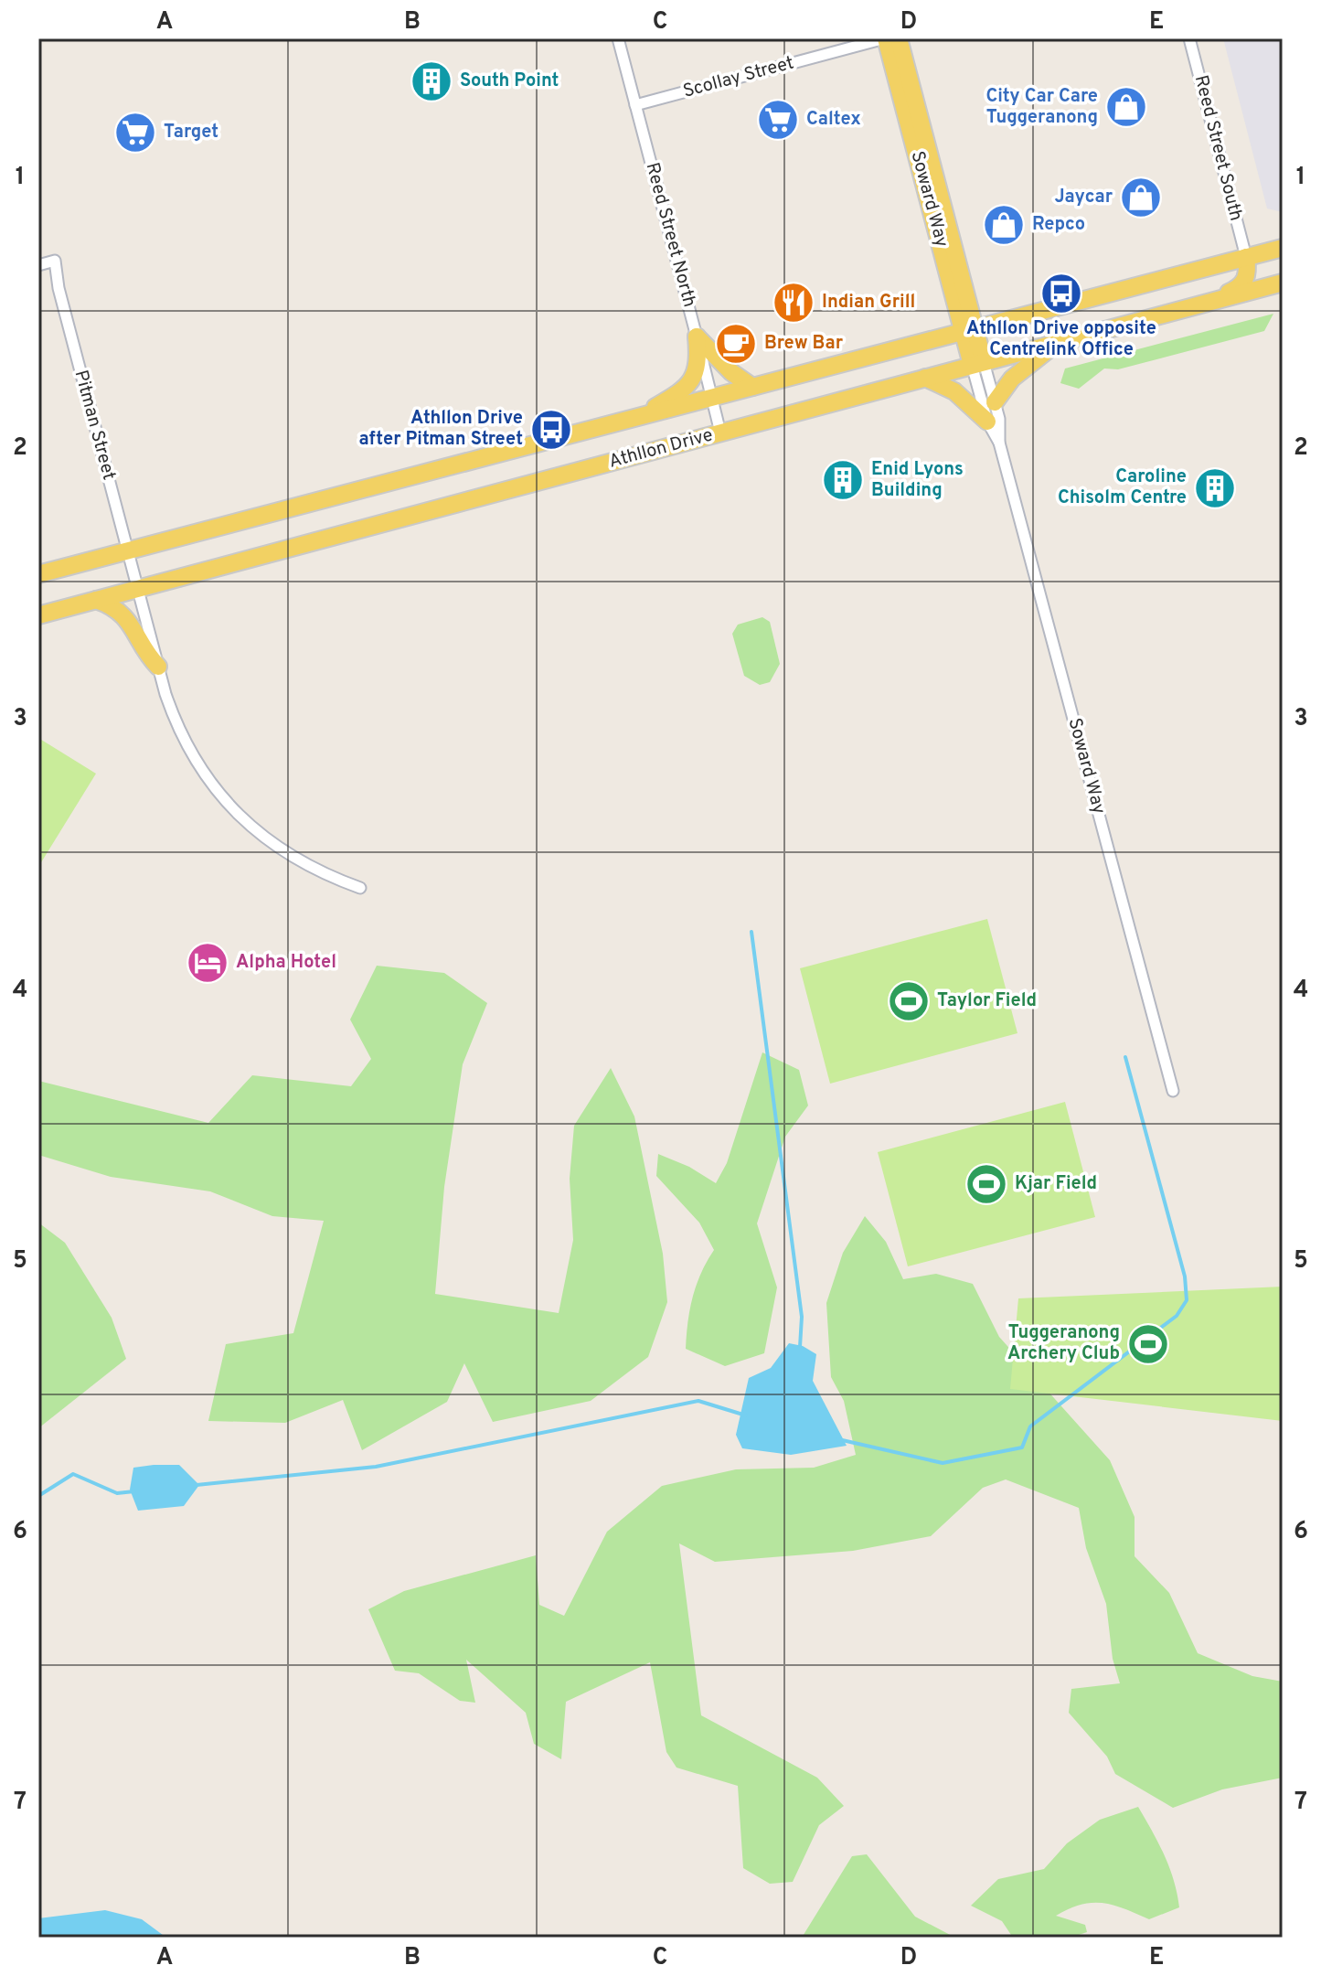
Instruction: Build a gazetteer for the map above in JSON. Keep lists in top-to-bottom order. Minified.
{"streets":{"main road":["Soward Way","Athllon Drive"],"street":["Scollay Street","Reed Street South","Reed Street North","Pitman Street"]},"crossings":[["Scollay Street","Soward Way"],["Scollay Street","Reed Street North"],["Reed Street South","Athllon Drive"],["Soward Way","Athllon Drive"],["Reed Street North","Athllon Drive"],["Pitman Street","Athllon Drive"]],"places":{"building":["South Point","Enid Lyons Building","Caroline Chisolm Centre"],"shop":["City Car Care Tuggeranong","Jaycar","Repco"],"supermarket":["Caltex","Target"],"bus stop":["Athllon Drive opposite Centrelink Office","Athllon Drive after Pitman Street"],"restaurant":["Indian Grill"],"cafe":["Brew Bar"],"hotel":["Alpha Hotel"],"sports":["Taylor Field","Kjar Field","Tuggeranong Archery Club"]},"grid":{"columns":["A","B","C","D","E"],"rows":["1","2","3","4","5","6","7"]}}
